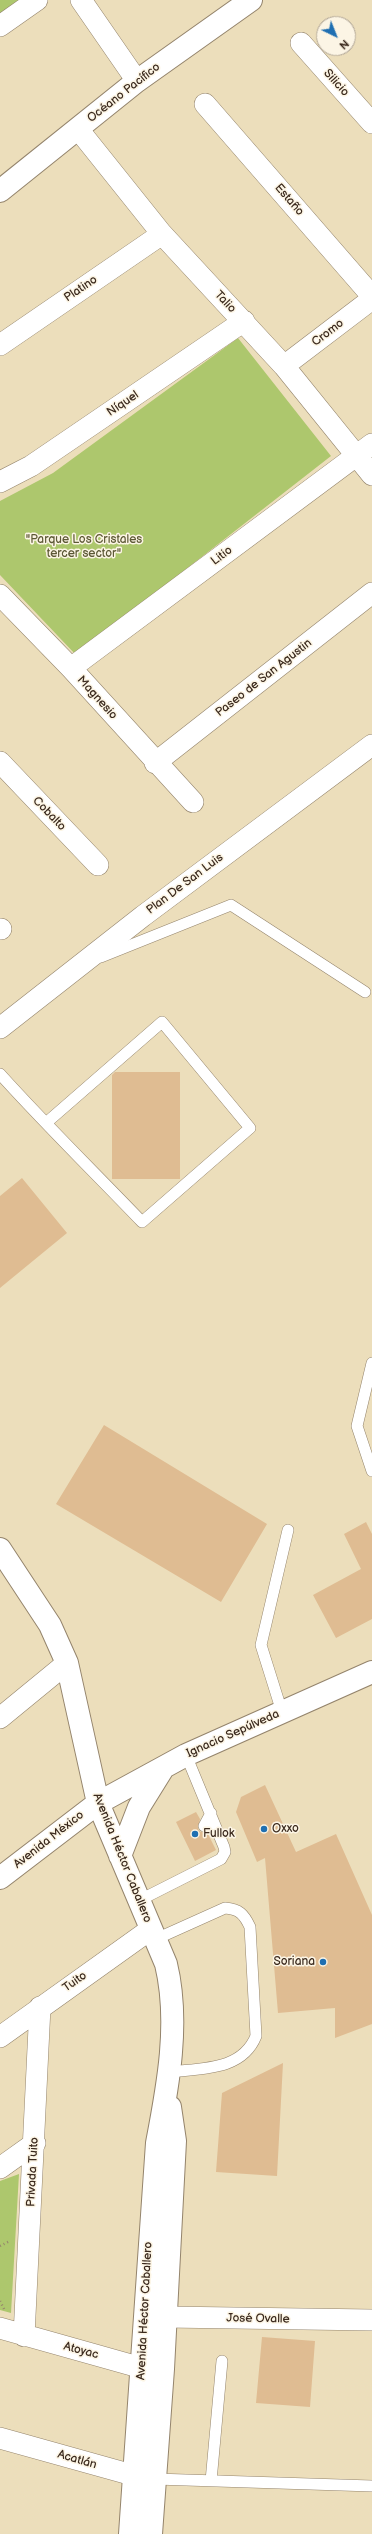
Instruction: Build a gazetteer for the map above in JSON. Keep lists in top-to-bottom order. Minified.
{"streets":{"main road":["Océano Pacífico","Ignacio Sepúlveda","Avenida México","Avenida Héctor Caballero"],"street":["Silicio","Estaño","Platino","Talio","Cromo","Níquel","Litio","Paseo de San Agustin","Magnesio","Cobalto","Plan De San Luis","Tuito","Privada Tuito","José Ovalle","Atoyac","Acatlán"]},"crossings":[["Océano Pacífico","Talio"],["Platino","Talio"],["Talio","Cromo"],["Talio","Níquel"],["Talio","Litio"],["Litio","Magnesio"],["Paseo de San Agustin","Magnesio"],["Ignacio Sepúlveda","Avenida México"],["Ignacio Sepúlveda","Avenida Héctor Caballero"],["Avenida México","Avenida Héctor Caballero"],["Avenida Héctor Caballero","Tuito"],["Avenida Héctor Caballero","José Ovalle"],["Avenida Héctor Caballero","Atoyac"],["Avenida Héctor Caballero","Acatlán"],["Tuito","Privada Tuito"],["Privada Tuito","Atoyac"]],"parks":["\"Parque Los Cristales tercer sector\""],"places":["Oxxo","Fullok","Soriana"],"north":"bottom right"}
